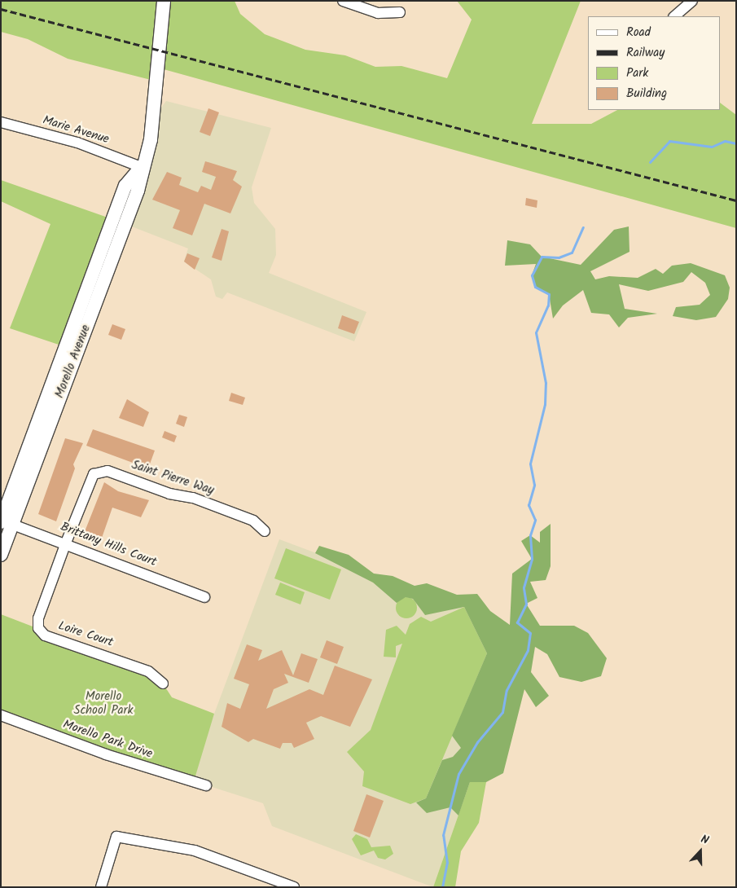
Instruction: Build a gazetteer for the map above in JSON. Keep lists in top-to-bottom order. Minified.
{"streets":{"street":["Marie Avenue","Morello Avenue","Saint Pierre Way","Brittany Hills Court","Loire Court","Morello Park Drive"]},"crossings":[["Marie Avenue","Morello Avenue"],["Morello Avenue","Brittany Hills Court"],["Saint Pierre Way","Brittany Hills Court"],["Saint Pierre Way","Loire Court"],["Brittany Hills Court","Loire Court"]],"parks":["Morello School Park"],"legend":["Road","Railway","Park","Building"],"north":"top"}
